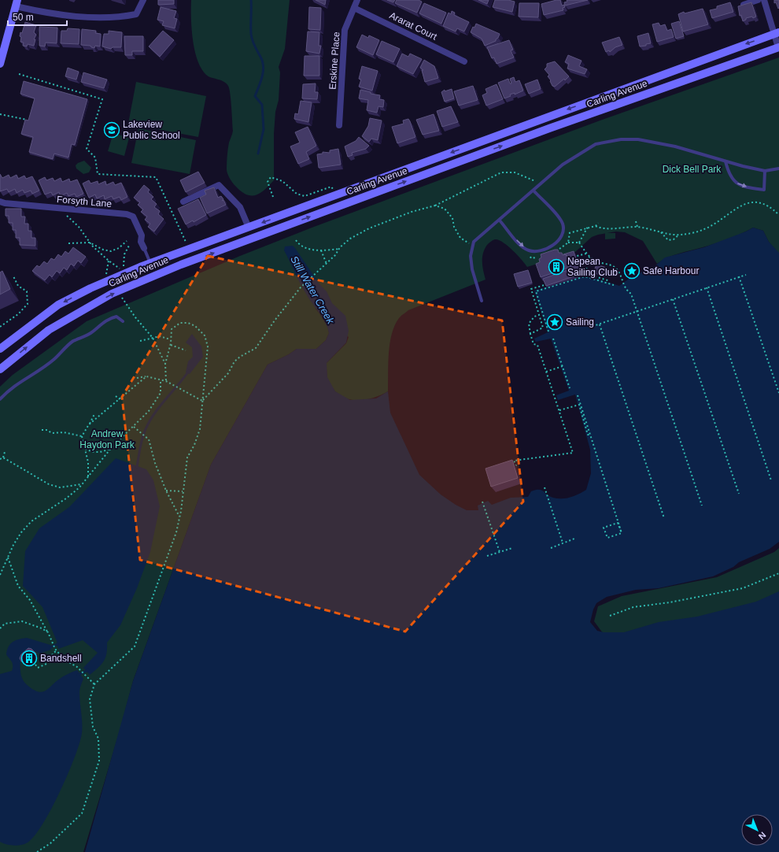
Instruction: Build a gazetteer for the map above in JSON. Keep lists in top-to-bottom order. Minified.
{"streets":{"main road":["Carling Avenue"],"street":["Ararat Court","Erskine Place","Forsyth Lane"]},"crossings":[["Ararat Court","Erskine Place"]],"water":["Still Water Creek"],"parks":["Dick Bell Park","Andrew Haydon Park"],"places":{"school or university":["Lakeview Public School"],"building":["Nepean Sailing Club","Bandshell"],"place":["Safe Harbour","Sailing"]},"scale_bar":"50 m","north":"bottom right"}
